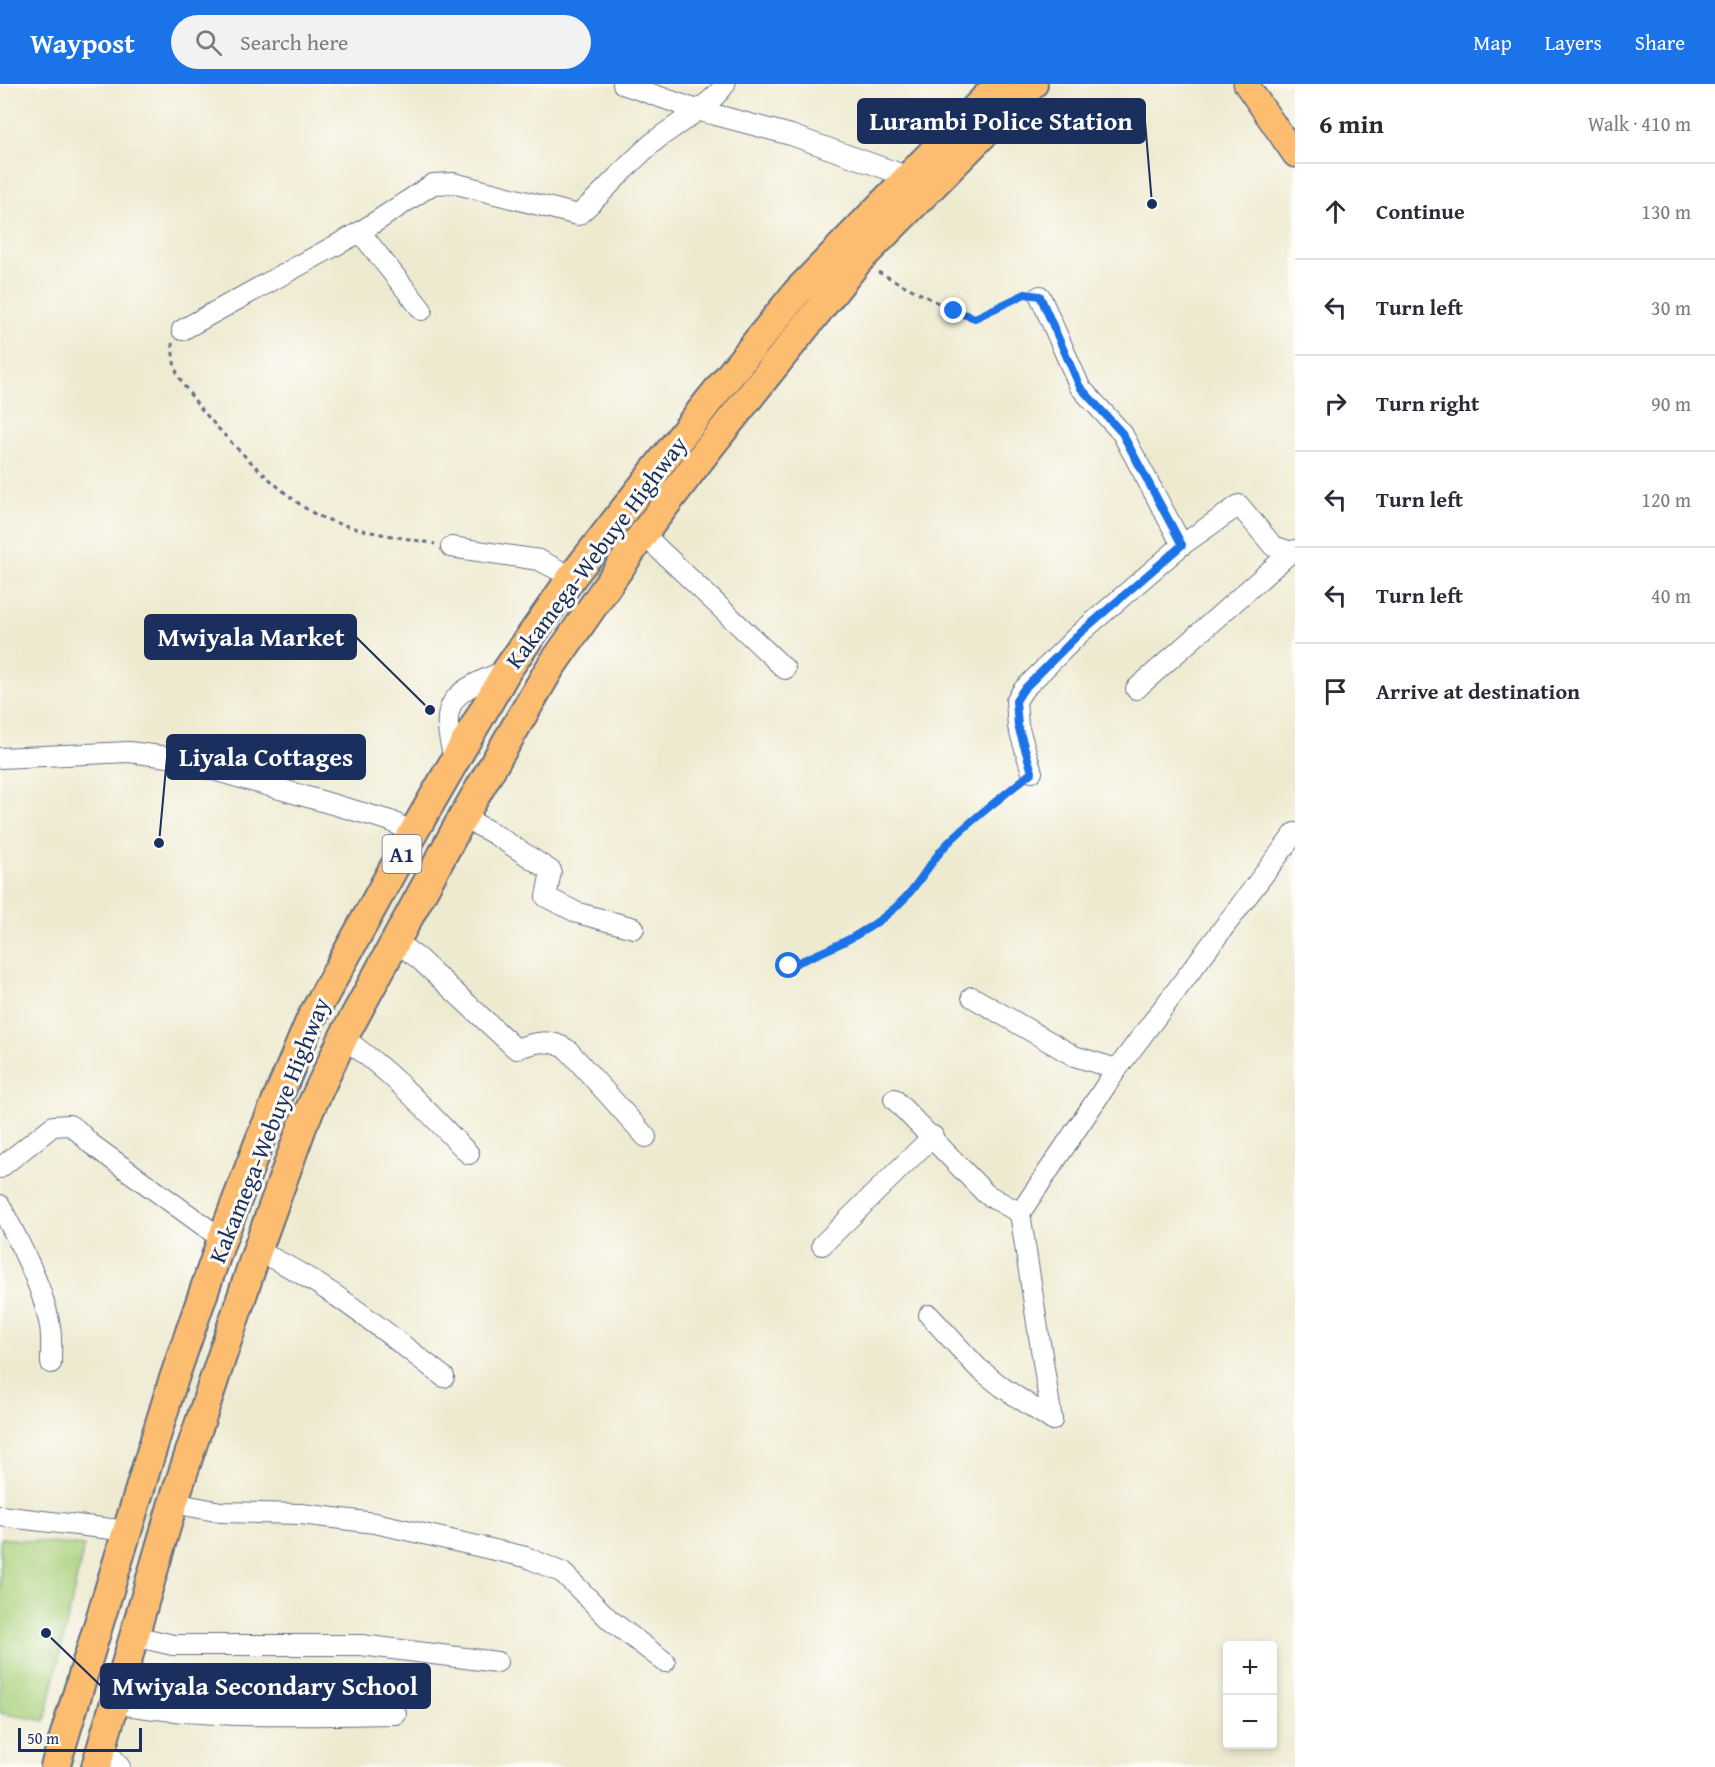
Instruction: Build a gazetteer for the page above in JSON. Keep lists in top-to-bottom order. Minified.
{"streets":{"highway":["Kakamega-Webuye Highway","A1"]},"places":["Lurambi Police Station","Mwiyala Market","Liyala Cottages","Mwiyala Secondary School"],"scale_bar":"50 m","page":{"header":"Waypost","search":"Search here","nav":["Map","Layers","Share"],"heading":["6 min","Walk · 410 m"],"list":[["Continue","130 m"],["Turn left","30 m"],["Turn right","90 m"],["Turn left","120 m"],["Turn left","40 m"],"Arrive at destination"],"map_buttons":["+","−"],"scale":"50 m"}}
